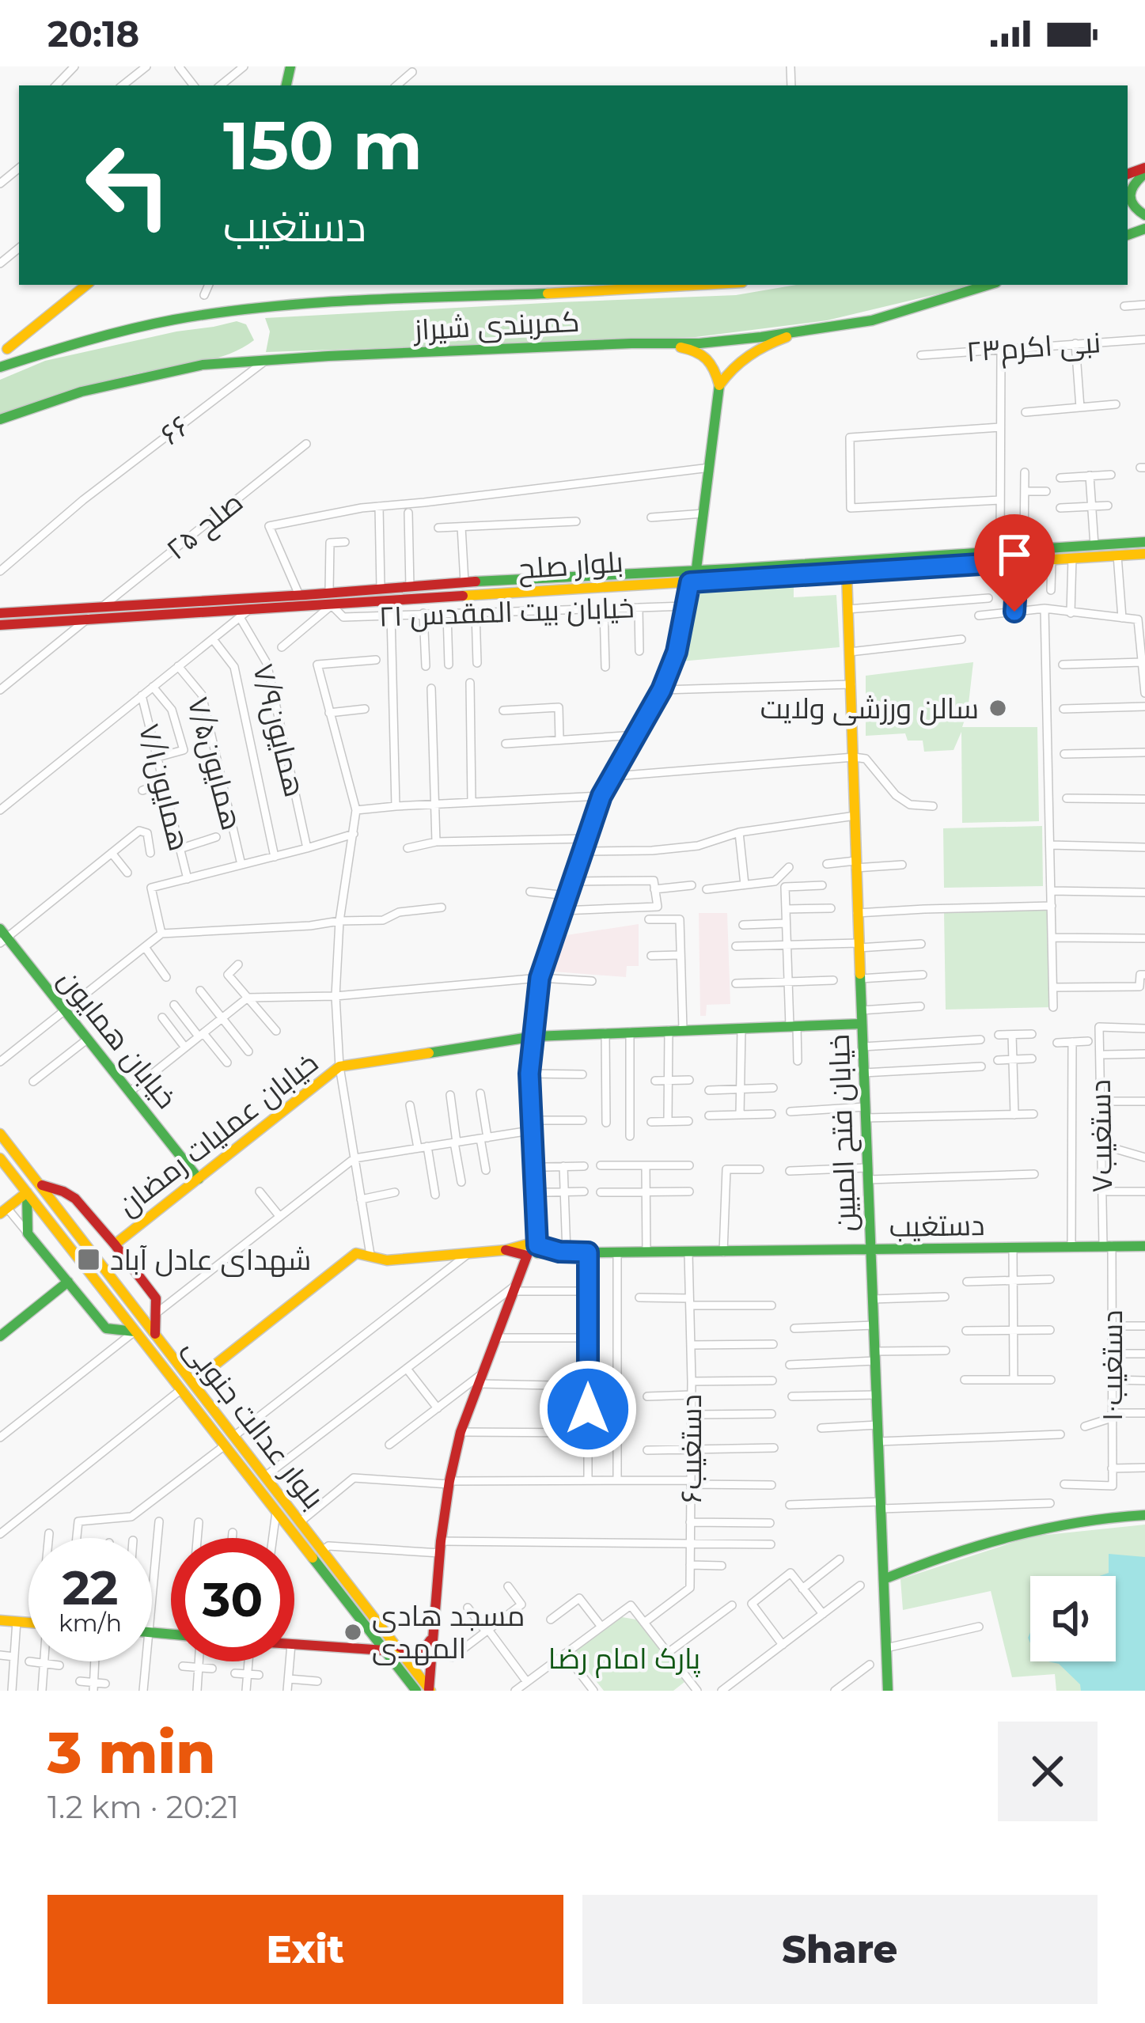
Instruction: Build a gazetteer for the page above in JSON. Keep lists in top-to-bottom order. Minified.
{"streets":{"main road":["کمربندی شیراز","بلوار صلح","خیابان همایون","خیابان فتح المبین","خیابان عملیات رمضان","دستغیب","بلوار عدالت جنوبی"],"street":["نبی اکرم۲۳","۶۶","صلح ۲۵","خیابان بیت المقدس ۲۱","همایون۷/۹","همایون۷/۵","همایون۷/۱","دستغیب۷","دستغیب۱۰","دستغیب۶"]},"crossings":[["کمربندی شیراز","۶۶"],["صلح ۲۵","بلوار صلح"],["بلوار صلح","خیابان بیت المقدس ۲۱"],["بلوار صلح","خیابان فتح المبین"],["خیابان همایون","خیابان عملیات رمضان"],["خیابان فتح المبین","خیابان عملیات رمضان"],["خیابان فتح المبین","دستغیب"],["خیابان عملیات رمضان","بلوار عدالت جنوبی"],["دستغیب۷","دستغیب"],["دستغیب۷","دستغیب۱۰"],["دستغیب","دستغیب۱۰"],["دستغیب","دستغیب۶"]],"parks":["پارک امام رضا"],"places":{"other":["سالن ورزشی ولایت","مسجد هادی المهدی"],"transit":["شهدای عادل آباد"]},"page":{"status":"20:18","turn":["150 m","دستغیب"],"speed":"22 km/h","limit":"30","heading":["3 min","1.2 km · 20:21"],"buttons":["Exit","Share"]}}
